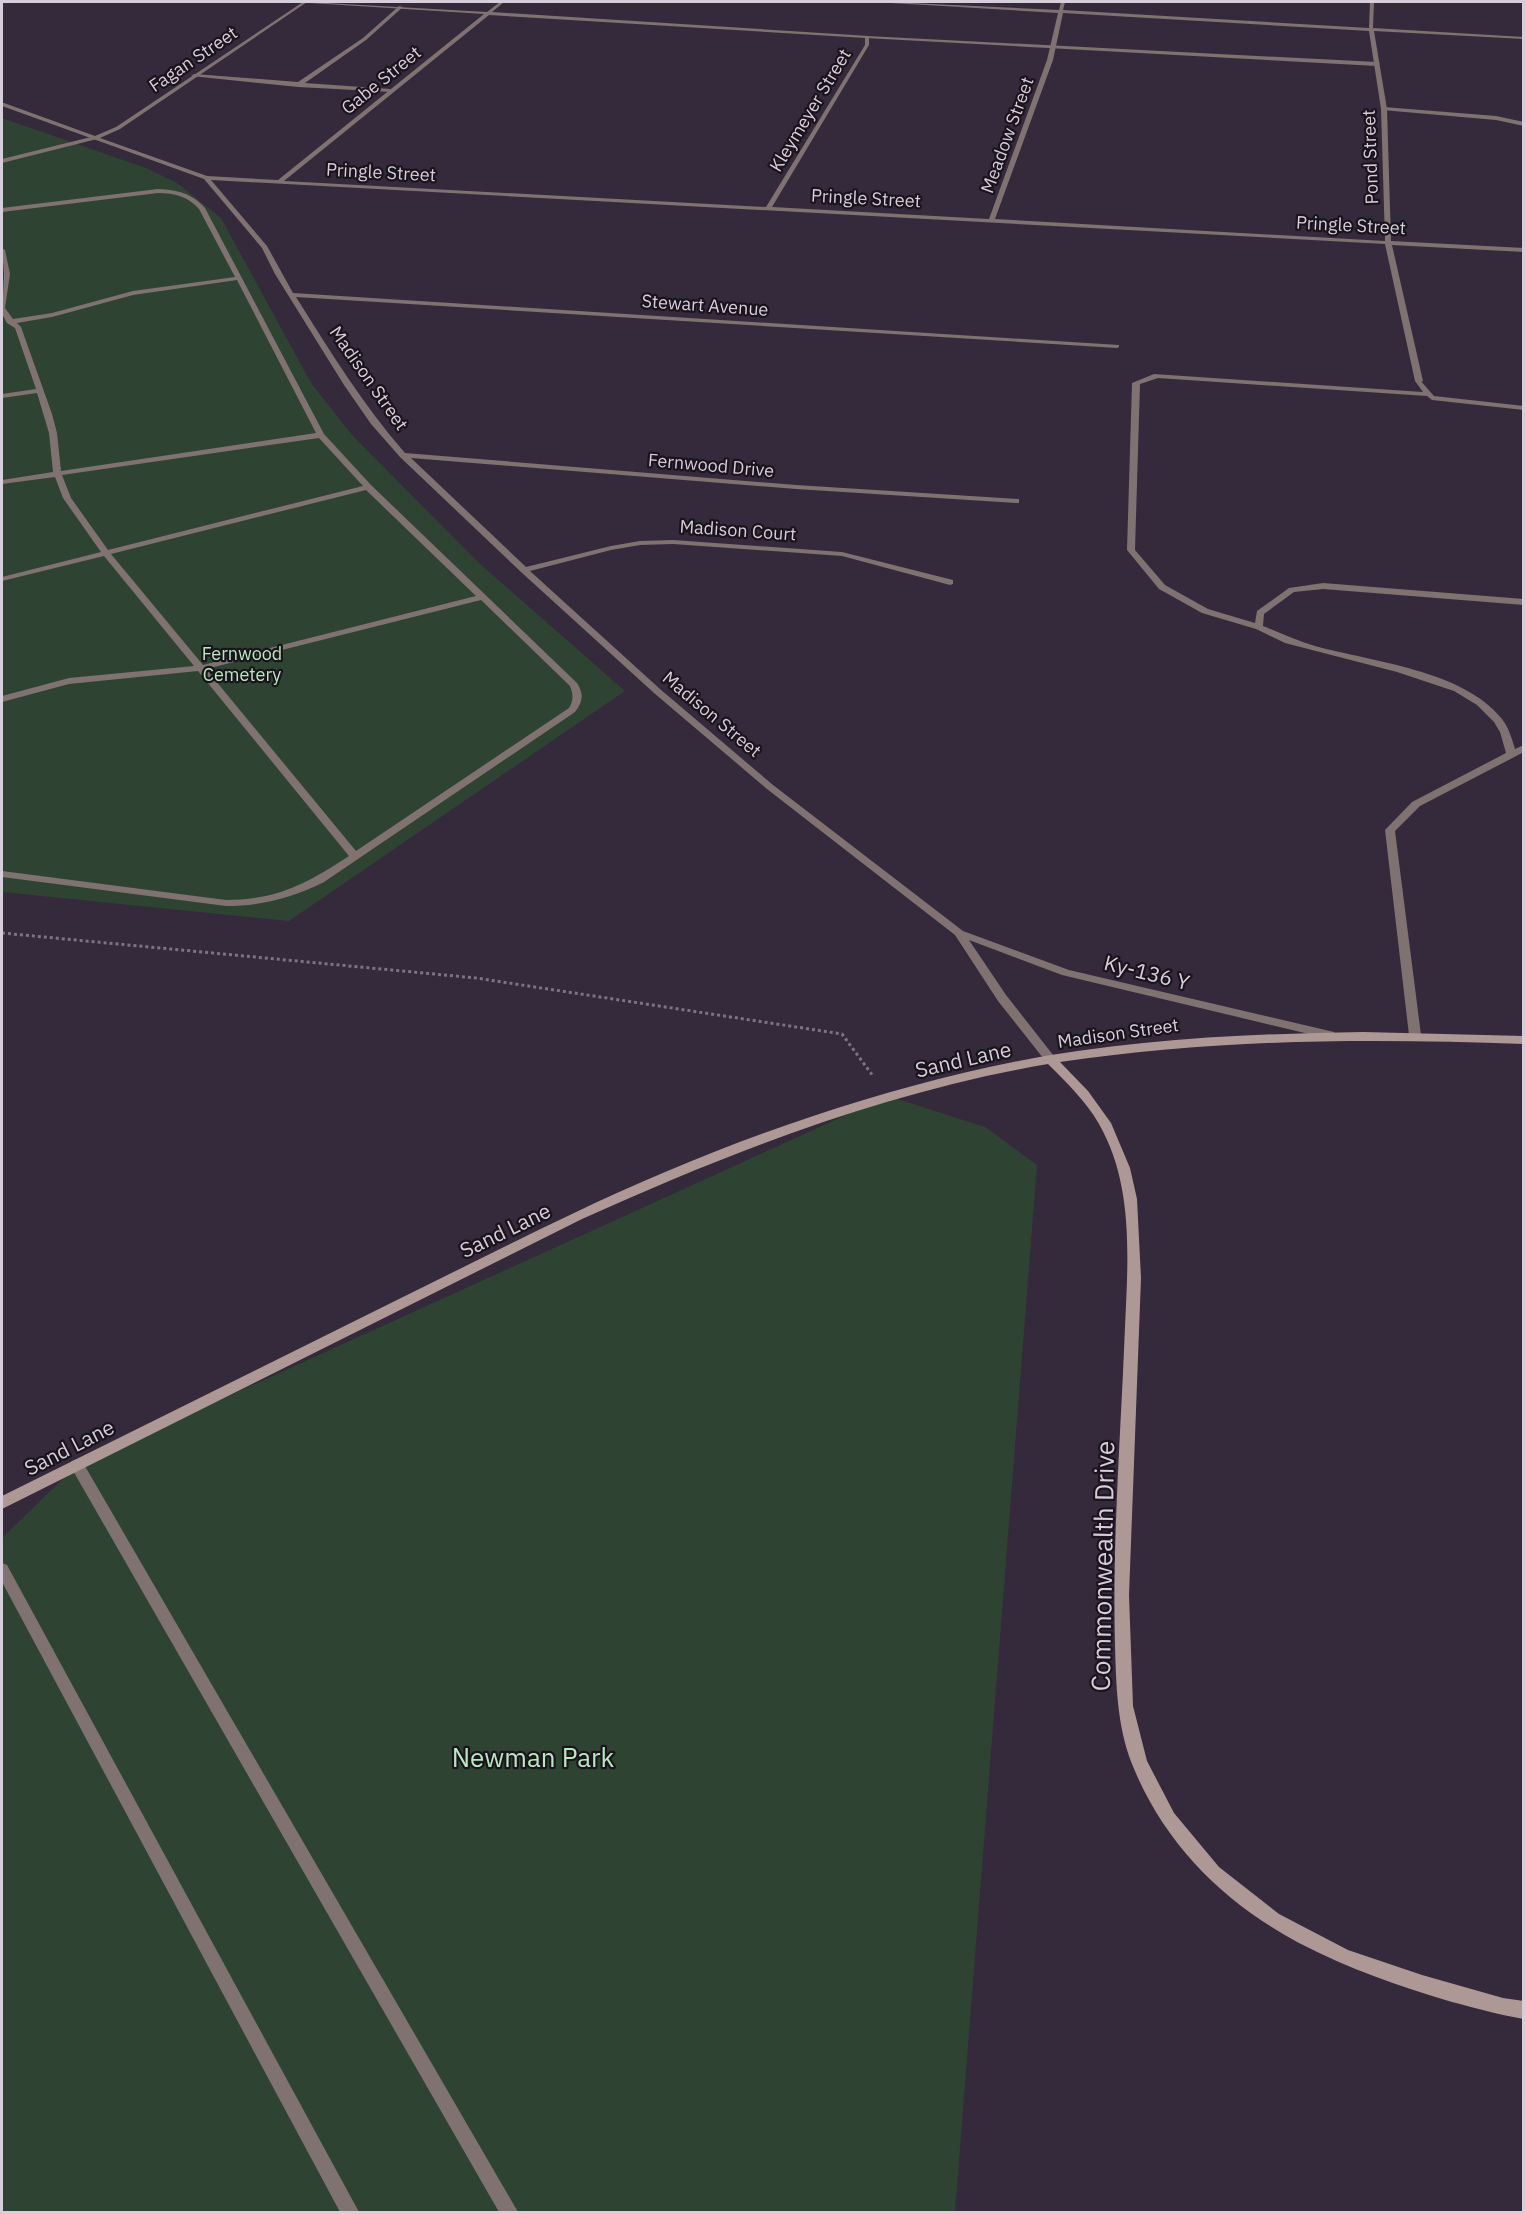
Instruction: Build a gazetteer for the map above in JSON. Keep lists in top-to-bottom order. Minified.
{"streets":{"main road":["Madison Street","Sand Lane","Commonwealth Drive"],"street":["Fagan Street","Gabe Street","Kleymeyer Street","Meadow Street","Pond Street","Pringle Street","Stewart Avenue","Fernwood Drive","Madison Court","Ky-136 Y"]},"crossings":[["Fagan Street","Kleymeyer Street"],["Fagan Street","Madison Street"],["Gabe Street","Kleymeyer Street"],["Gabe Street","Pringle Street"],["Kleymeyer Street","Pringle Street"],["Meadow Street","Pringle Street"],["Pond Street","Pringle Street"],["Pringle Street","Madison Street"],["Stewart Avenue","Madison Street"],["Madison Street","Fernwood Drive"],["Madison Street","Madison Court"],["Madison Street","Ky-136 Y"],["Madison Street","Sand Lane"],["Madison Street","Commonwealth Drive"],["Sand Lane","Commonwealth Drive"]],"parks":["Fernwood Cemetery","Newman Park"]}
